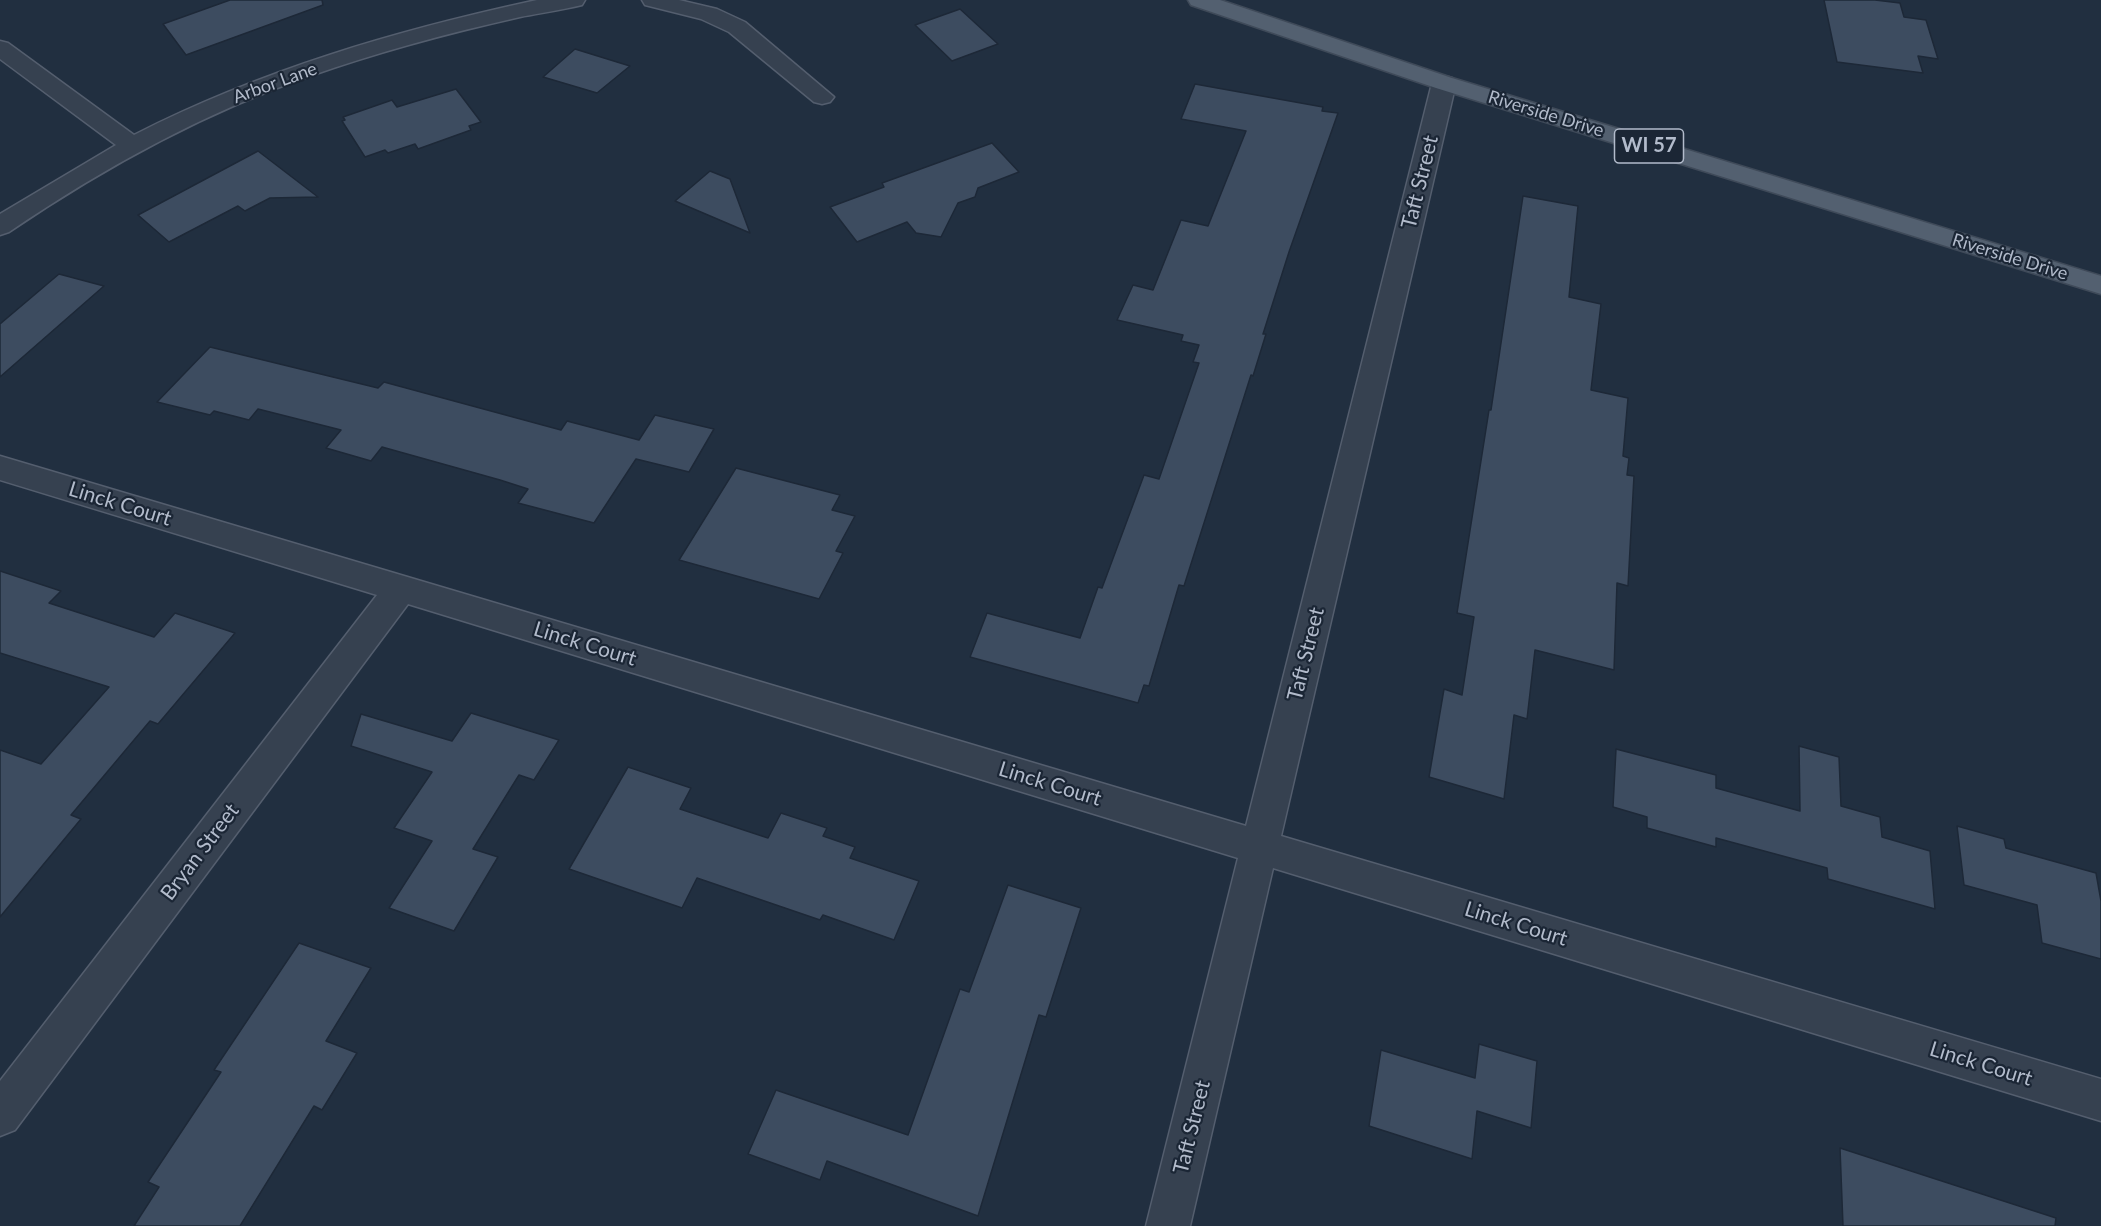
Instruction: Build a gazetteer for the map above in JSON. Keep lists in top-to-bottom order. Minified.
{"streets":{"main road":["Riverside Drive","WI 57"],"street":["Arbor Lane","Taft Street","Linck Court","Bryan Street"]},"crossings":[["Riverside Drive","Taft Street"],["Taft Street","Linck Court"],["Linck Court","Bryan Street"]]}
